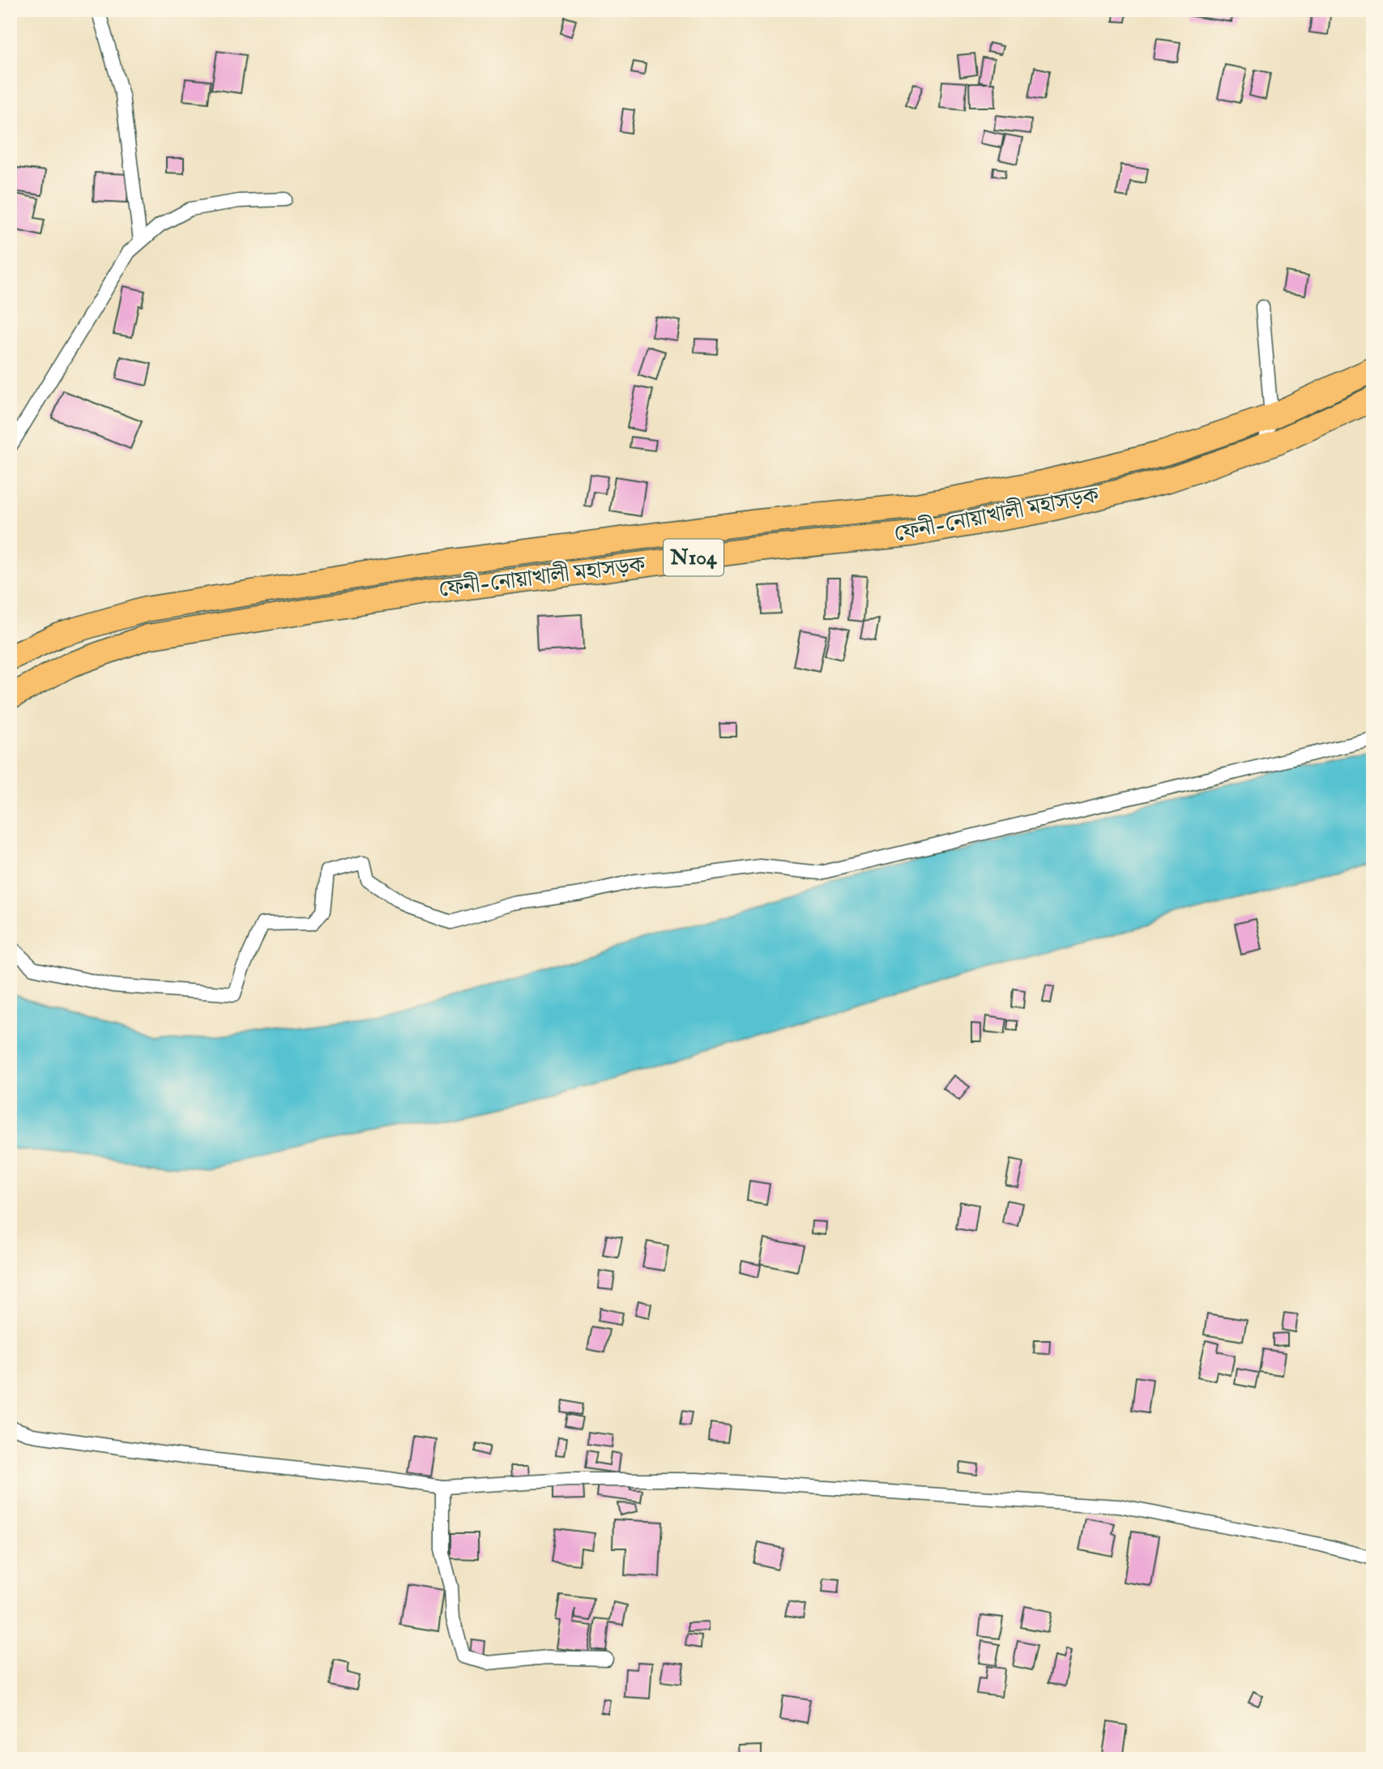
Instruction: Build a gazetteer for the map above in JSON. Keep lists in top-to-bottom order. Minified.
{"streets":{"highway":["ফেনী-নোয়াখালী মহাসড়ক","N104"]}}
